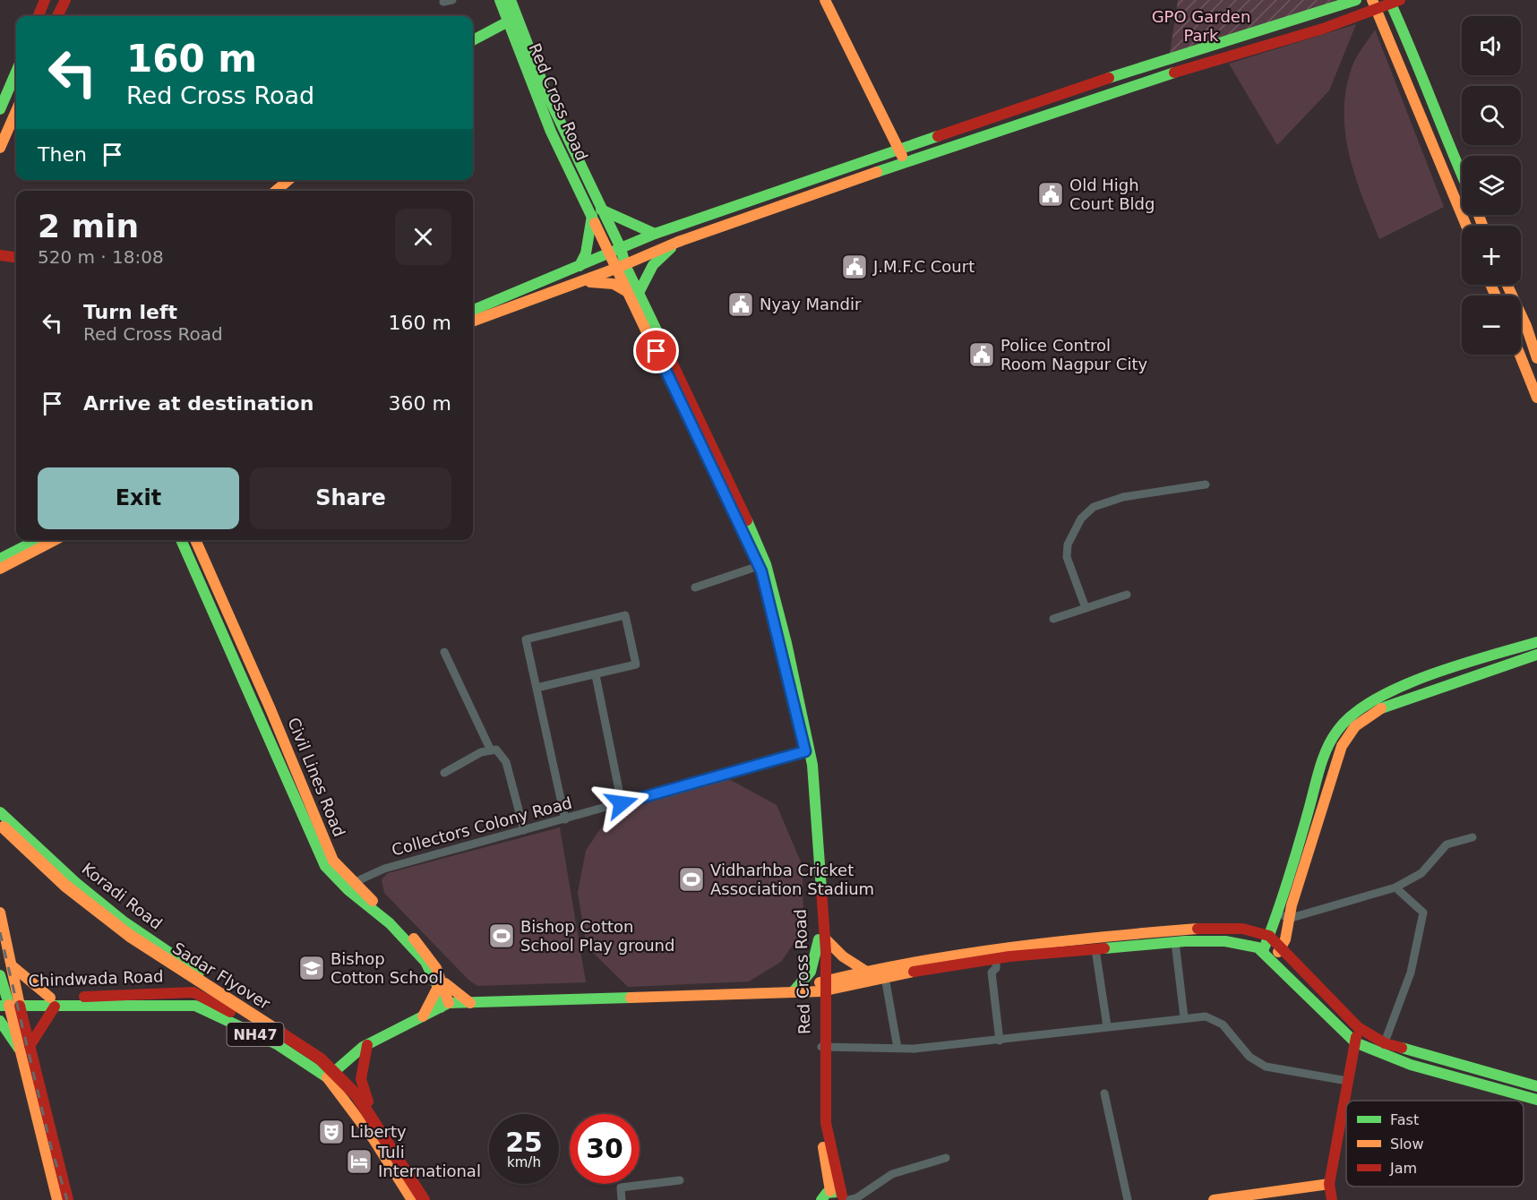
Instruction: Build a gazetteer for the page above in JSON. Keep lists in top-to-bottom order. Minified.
{"streets":{"main road":["Red Cross Road","Civil Lines Road","Koradi Road","Sadar Flyover","Chindwada Road","NH47"],"street":["Collectors Colony Road"]},"crossings":[["Red Cross Road","Collectors Colony Road"],["Civil Lines Road","Collectors Colony Road"],["Chindwada Road","NH47"]],"parks":["GPO Garden Park"],"places":{"public building":["Old High Court Bldg","J.M.F.C Court","Nyay Mandir","Police Control Room Nagpur City"],"sports":["Vidharhba Cricket Association Stadium","Bishop Cotton School Play ground"],"school or university":["Bishop Cotton School"],"theatre":["Liberty"],"hotel":["Tuli International"]},"legend":["Fast","Slow","Jam"],"page":{"map_buttons":["+","−"],"turn":["160 m","Red Cross Road"],"then":"Then","heading":["2 min","520 m · 18:08"],"list":[{"name":"Turn left","note":"Red Cross Road","value":"160 m"},{"name":"Arrive at destination","value":"360 m"}],"buttons":["Exit","Share"],"speed":"25 km/h","limit":"30"}}
